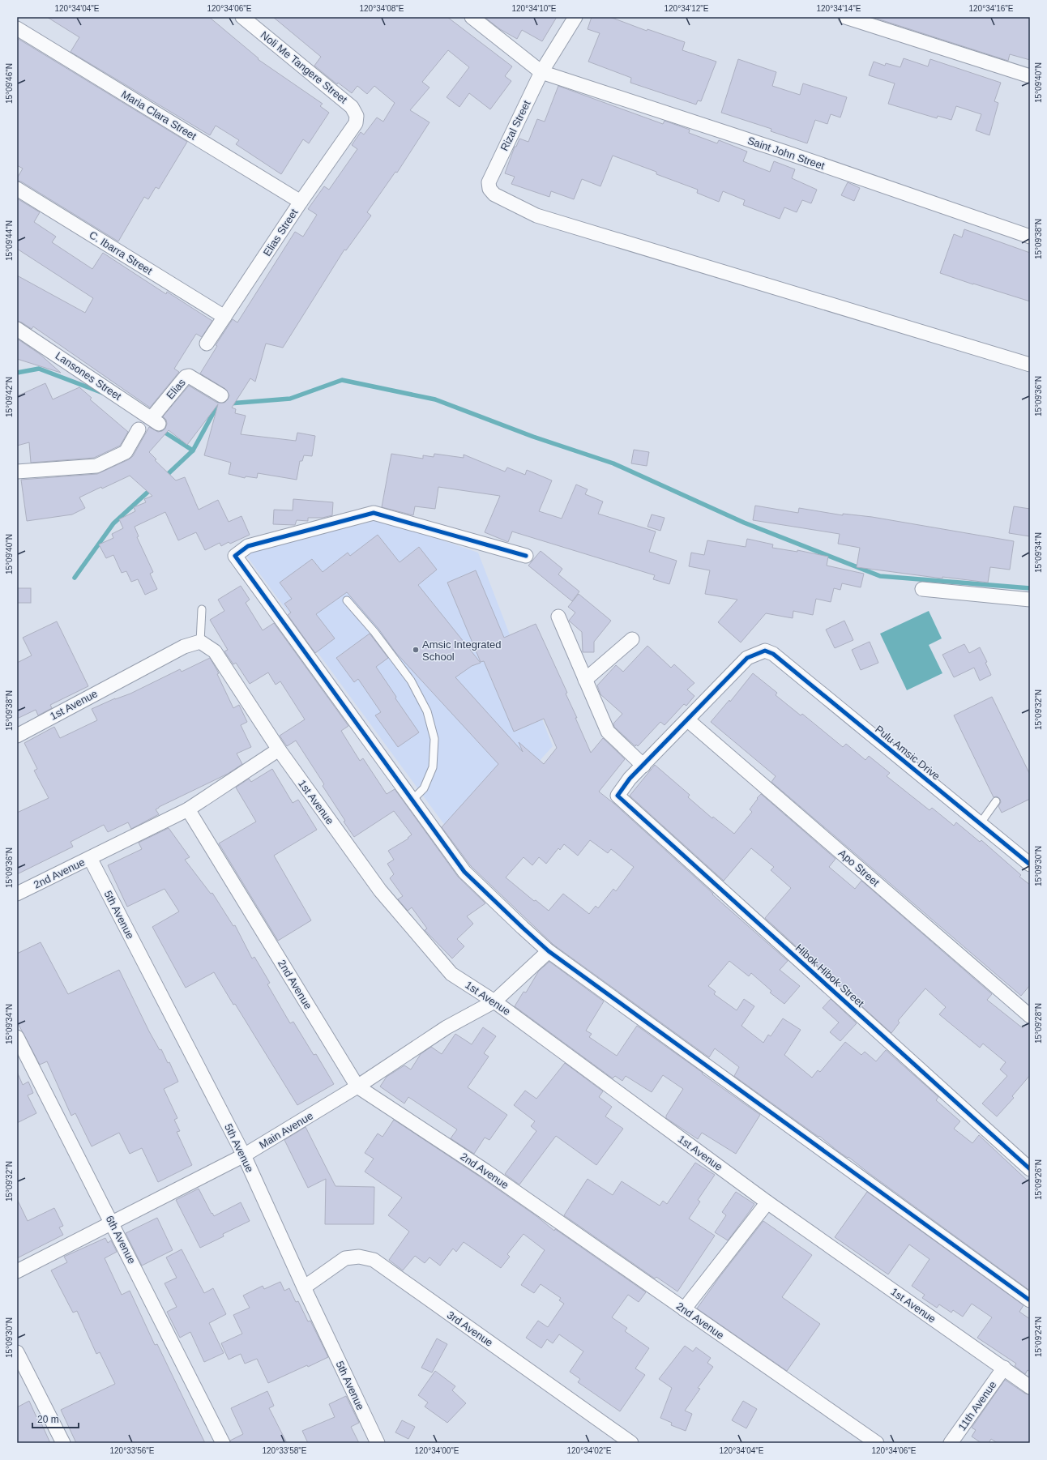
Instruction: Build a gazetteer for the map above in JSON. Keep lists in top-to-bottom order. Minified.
{"streets":{"street":["Noli Me Tangere Street","Maria Clara Street","Rizal Street","Saint John Street","Elias Street","C. Ibarra Street","Lansones Street","Elias","1st Avenue","Pulu Amsic Drive","Apo Street","2nd Avenue","5th Avenue","Hibok Hibok Street","Main Avenue","6th Avenue","3rd Avenue","11th Avenue"]},"crossings":[["Noli Me Tangere Street","Elias Street"],["Maria Clara Street","Elias Street"],["Rizal Street","Saint John Street"],["Elias Street","C. Ibarra Street"],["Lansones Street","Elias"],["1st Avenue","2nd Avenue"],["1st Avenue","Main Avenue"],["1st Avenue","11th Avenue"],["Pulu Amsic Drive","Apo Street"],["2nd Avenue","5th Avenue"],["2nd Avenue","Main Avenue"],["5th Avenue","Main Avenue"],["5th Avenue","3rd Avenue"],["Main Avenue","6th Avenue"]],"places":["Amsic Integrated School"],"scale_bar":"20 m","coordinates":["120°34'04\"E","120°34'06\"E","120°34'08\"E","120°34'10\"E","120°34'12\"E","120°34'14\"E","120°34'16\"E","15°09'40\"N","15°09'46\"N","15°09'38\"N","15°09'44\"N","15°09'36\"N","15°09'42\"N","15°09'34\"N","15°09'32\"N","15°09'30\"N","15°09'28\"N","15°09'26\"N","15°09'24\"N","120°33'56\"E","120°33'58\"E","120°34'00\"E","120°34'02\"E"]}
